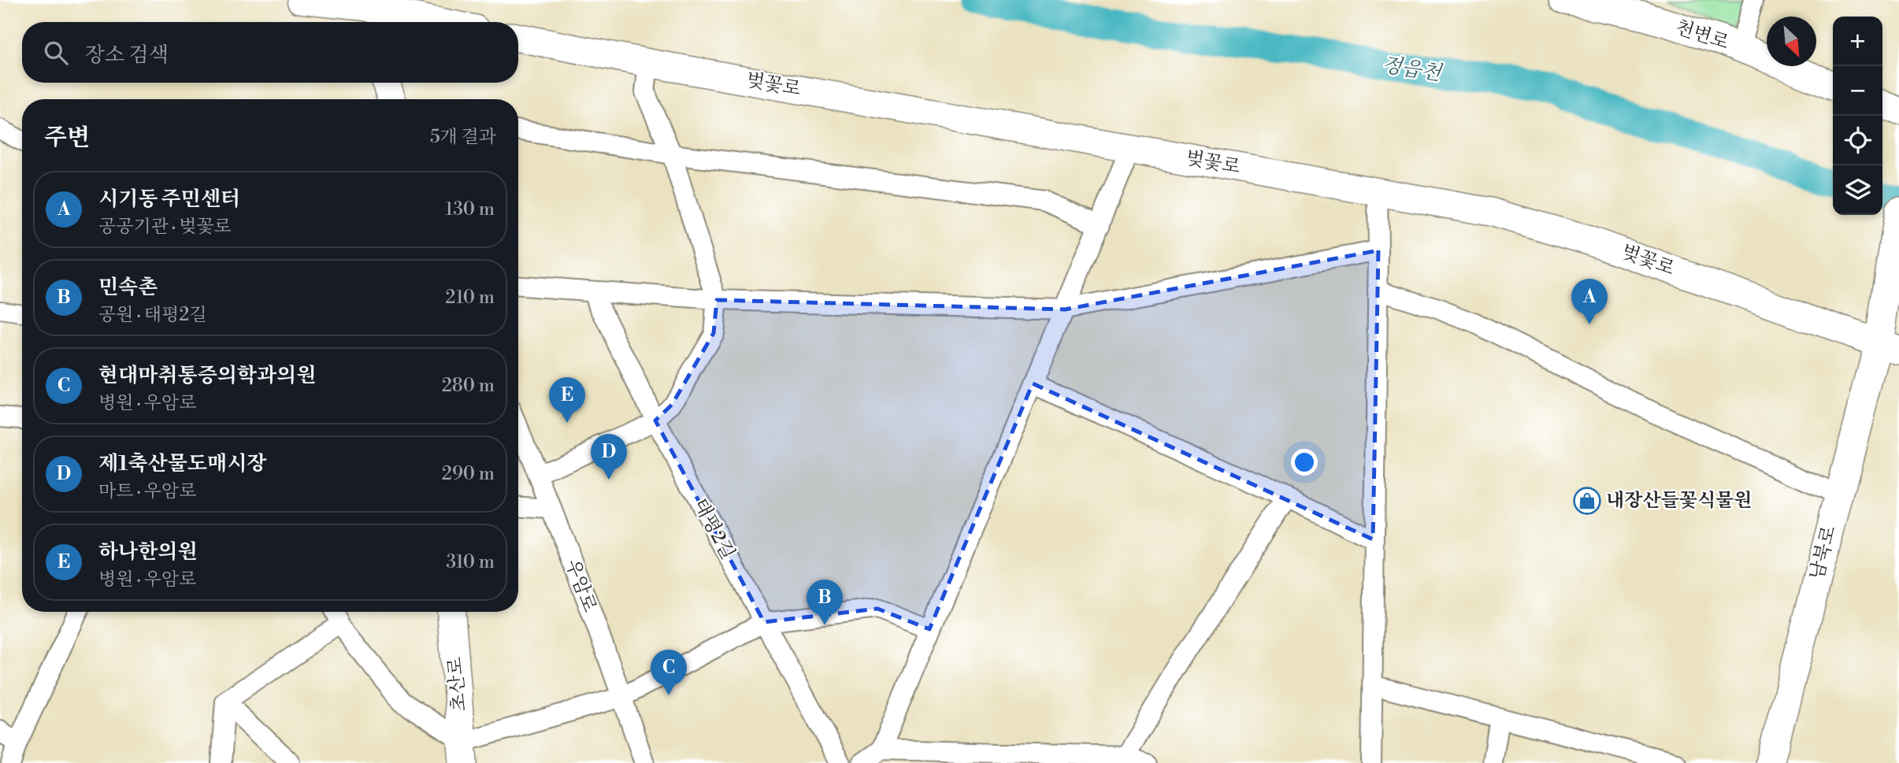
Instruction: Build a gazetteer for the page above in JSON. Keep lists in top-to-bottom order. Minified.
{"streets":{"street":["천변로","벚꽃로","태평2길","남북로","우암로","초산로"]},"crossings":[["벚꽃로","남북로"]],"water":["정읍천"],"places":{"shop":["내장산들꽃식물원"]},"north":"bottom right","page":{"map_buttons":["+","−"],"search":"장소 검색","heading":["주변","5개 결과"],"list":[{"mark":"A","name":"시기동 주민센터","note":"공공기관 · 벚꽃로","value":"130 m"},{"mark":"B","name":"민속촌","note":"공원 · 태평2길","value":"210 m"},{"mark":"C","name":"현대마취통증의학과의원","note":"병원 · 우암로","value":"280 m"},{"mark":"D","name":"제1축산물도매시장","note":"마트 · 우암로","value":"290 m"},{"mark":"E","name":"하나한의원","note":"병원 · 우암로","value":"310 m"}],"pins":["A","E","D","B","C"]}}
